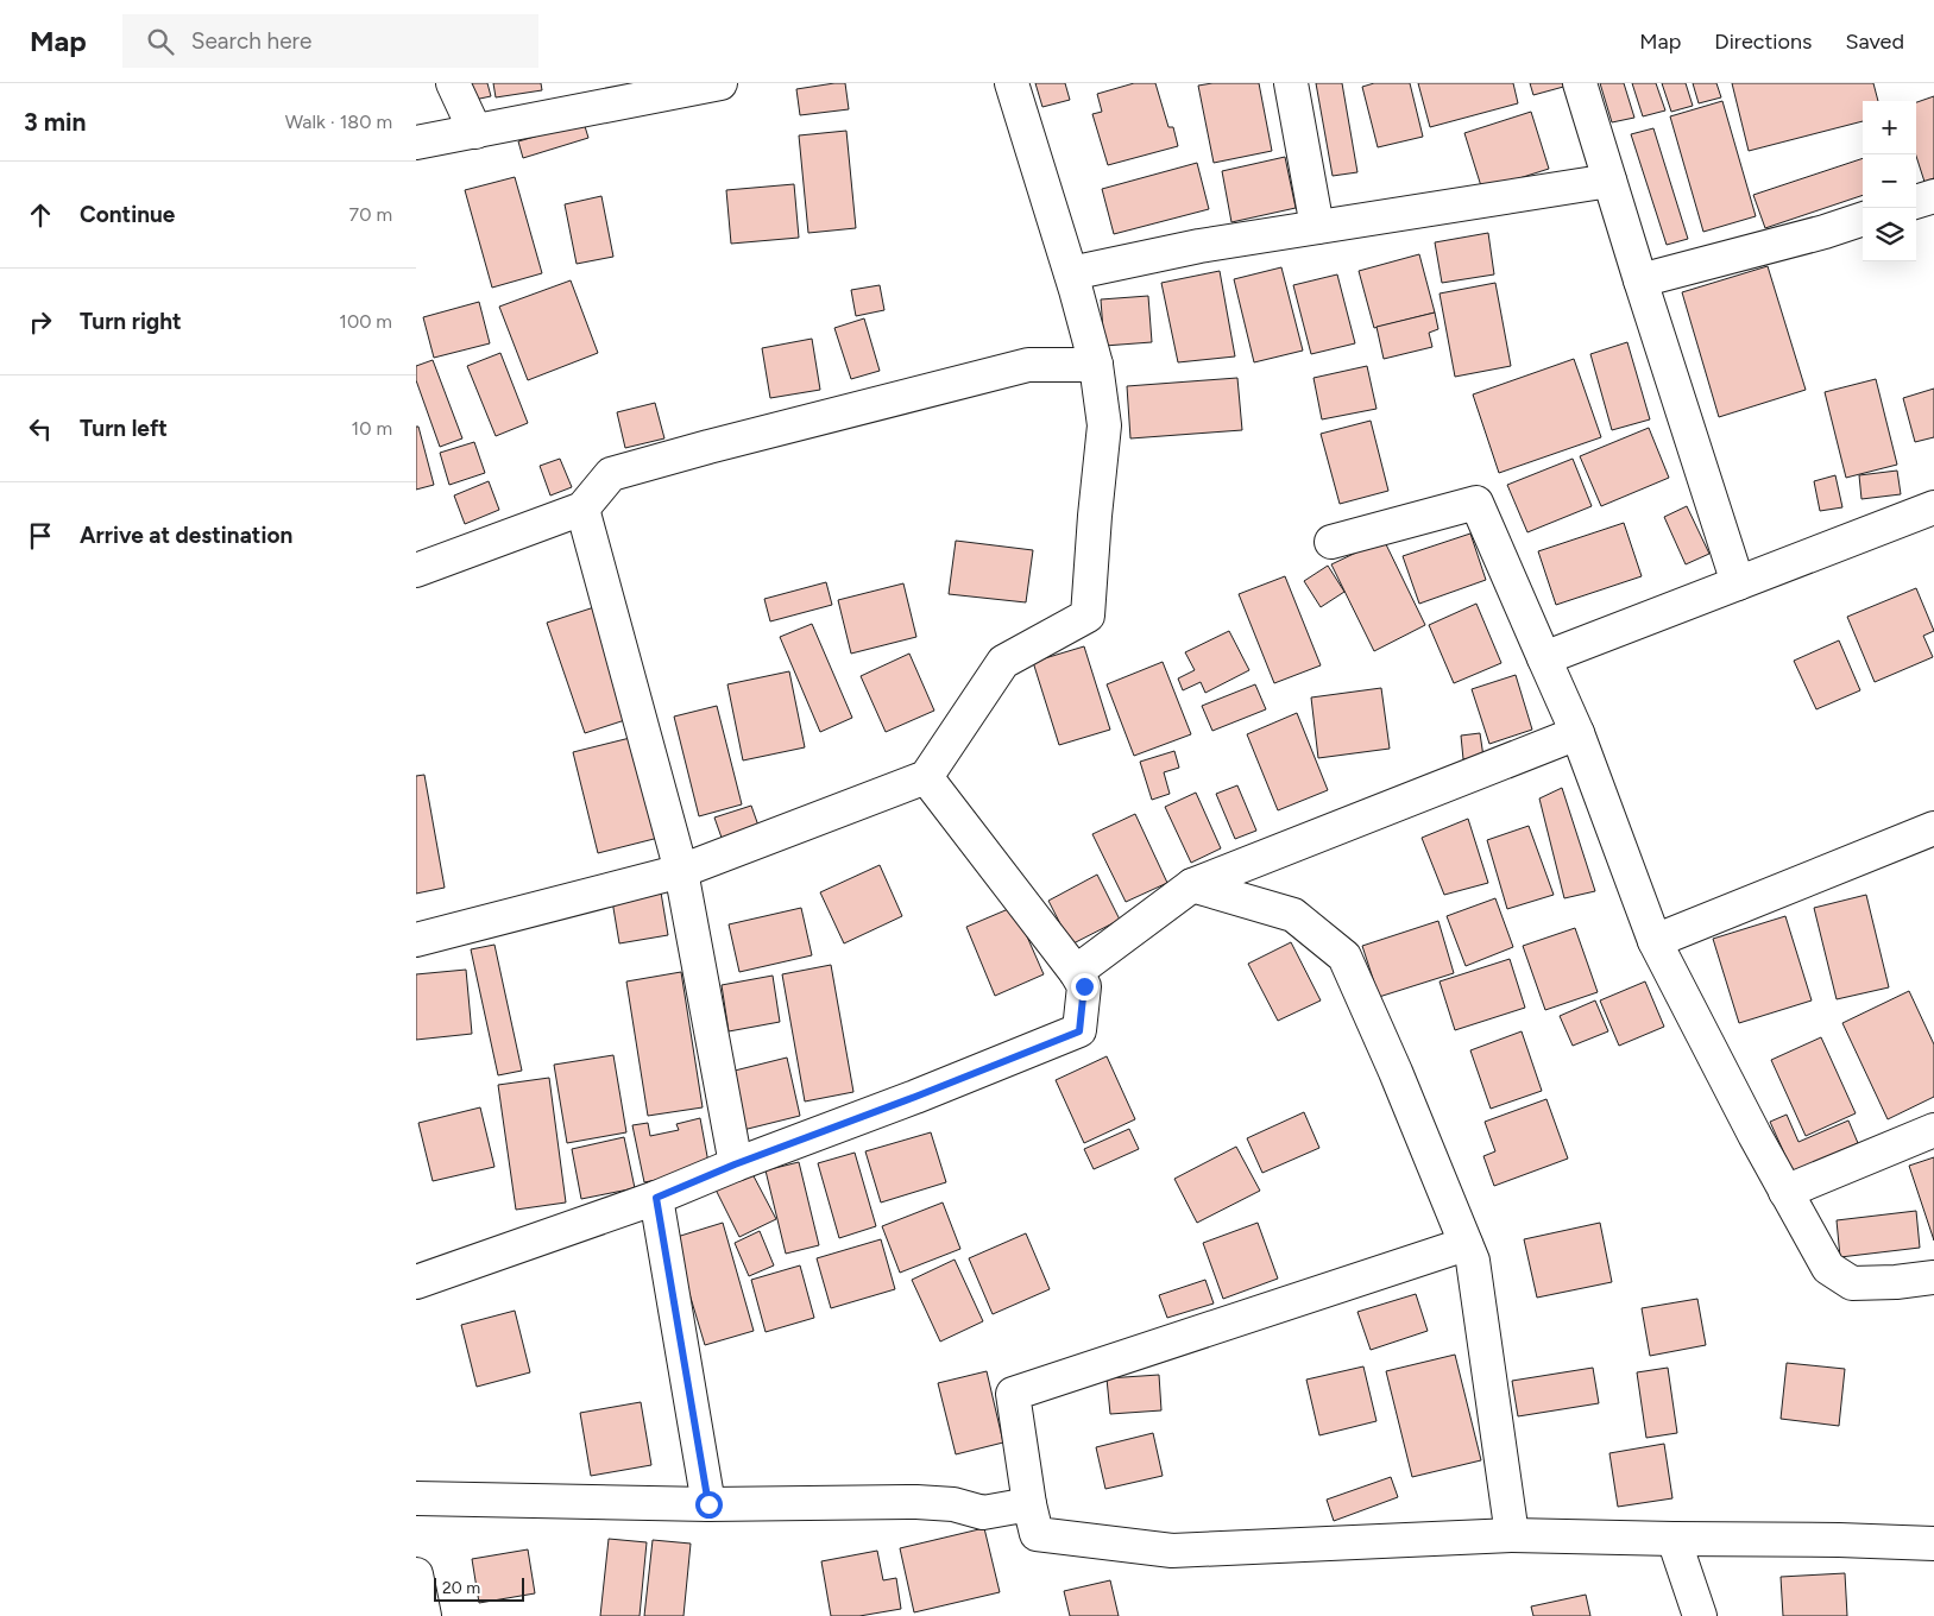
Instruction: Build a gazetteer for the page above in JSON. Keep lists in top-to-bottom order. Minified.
{"scale_bar":"20 m","page":{"header":"Map","search":"Search here","nav":["Map","Directions","Saved"],"heading":["3 min","Walk · 180 m"],"map_buttons":["+","−"],"list":[["Continue","70 m"],["Turn right","100 m"],["Turn left","10 m"],"Arrive at destination"],"scale":"20 m"}}
